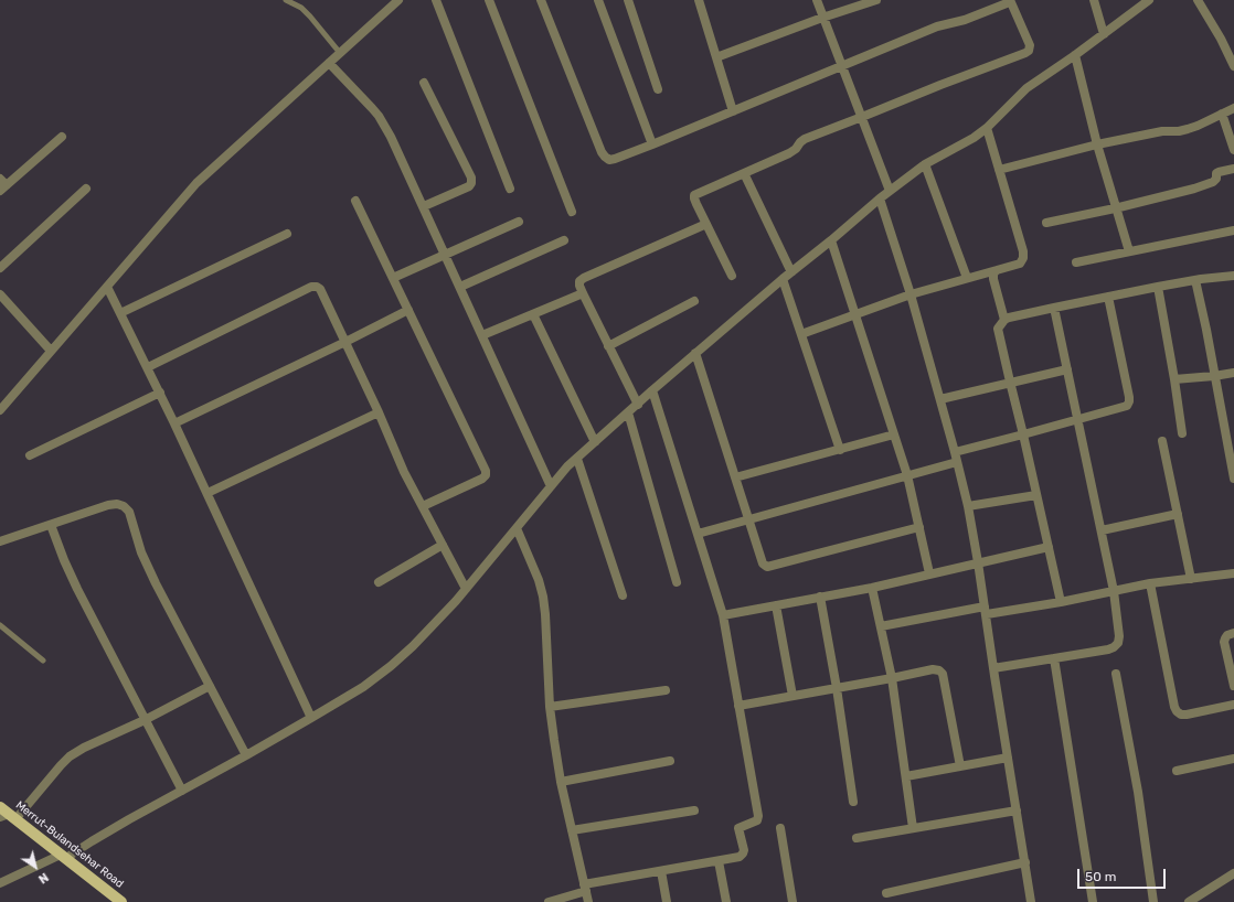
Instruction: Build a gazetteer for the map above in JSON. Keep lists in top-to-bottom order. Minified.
{"streets":{"main road":["Merrut-Bulandsehar Road"]},"scale_bar":"50 m","north":"bottom right"}
